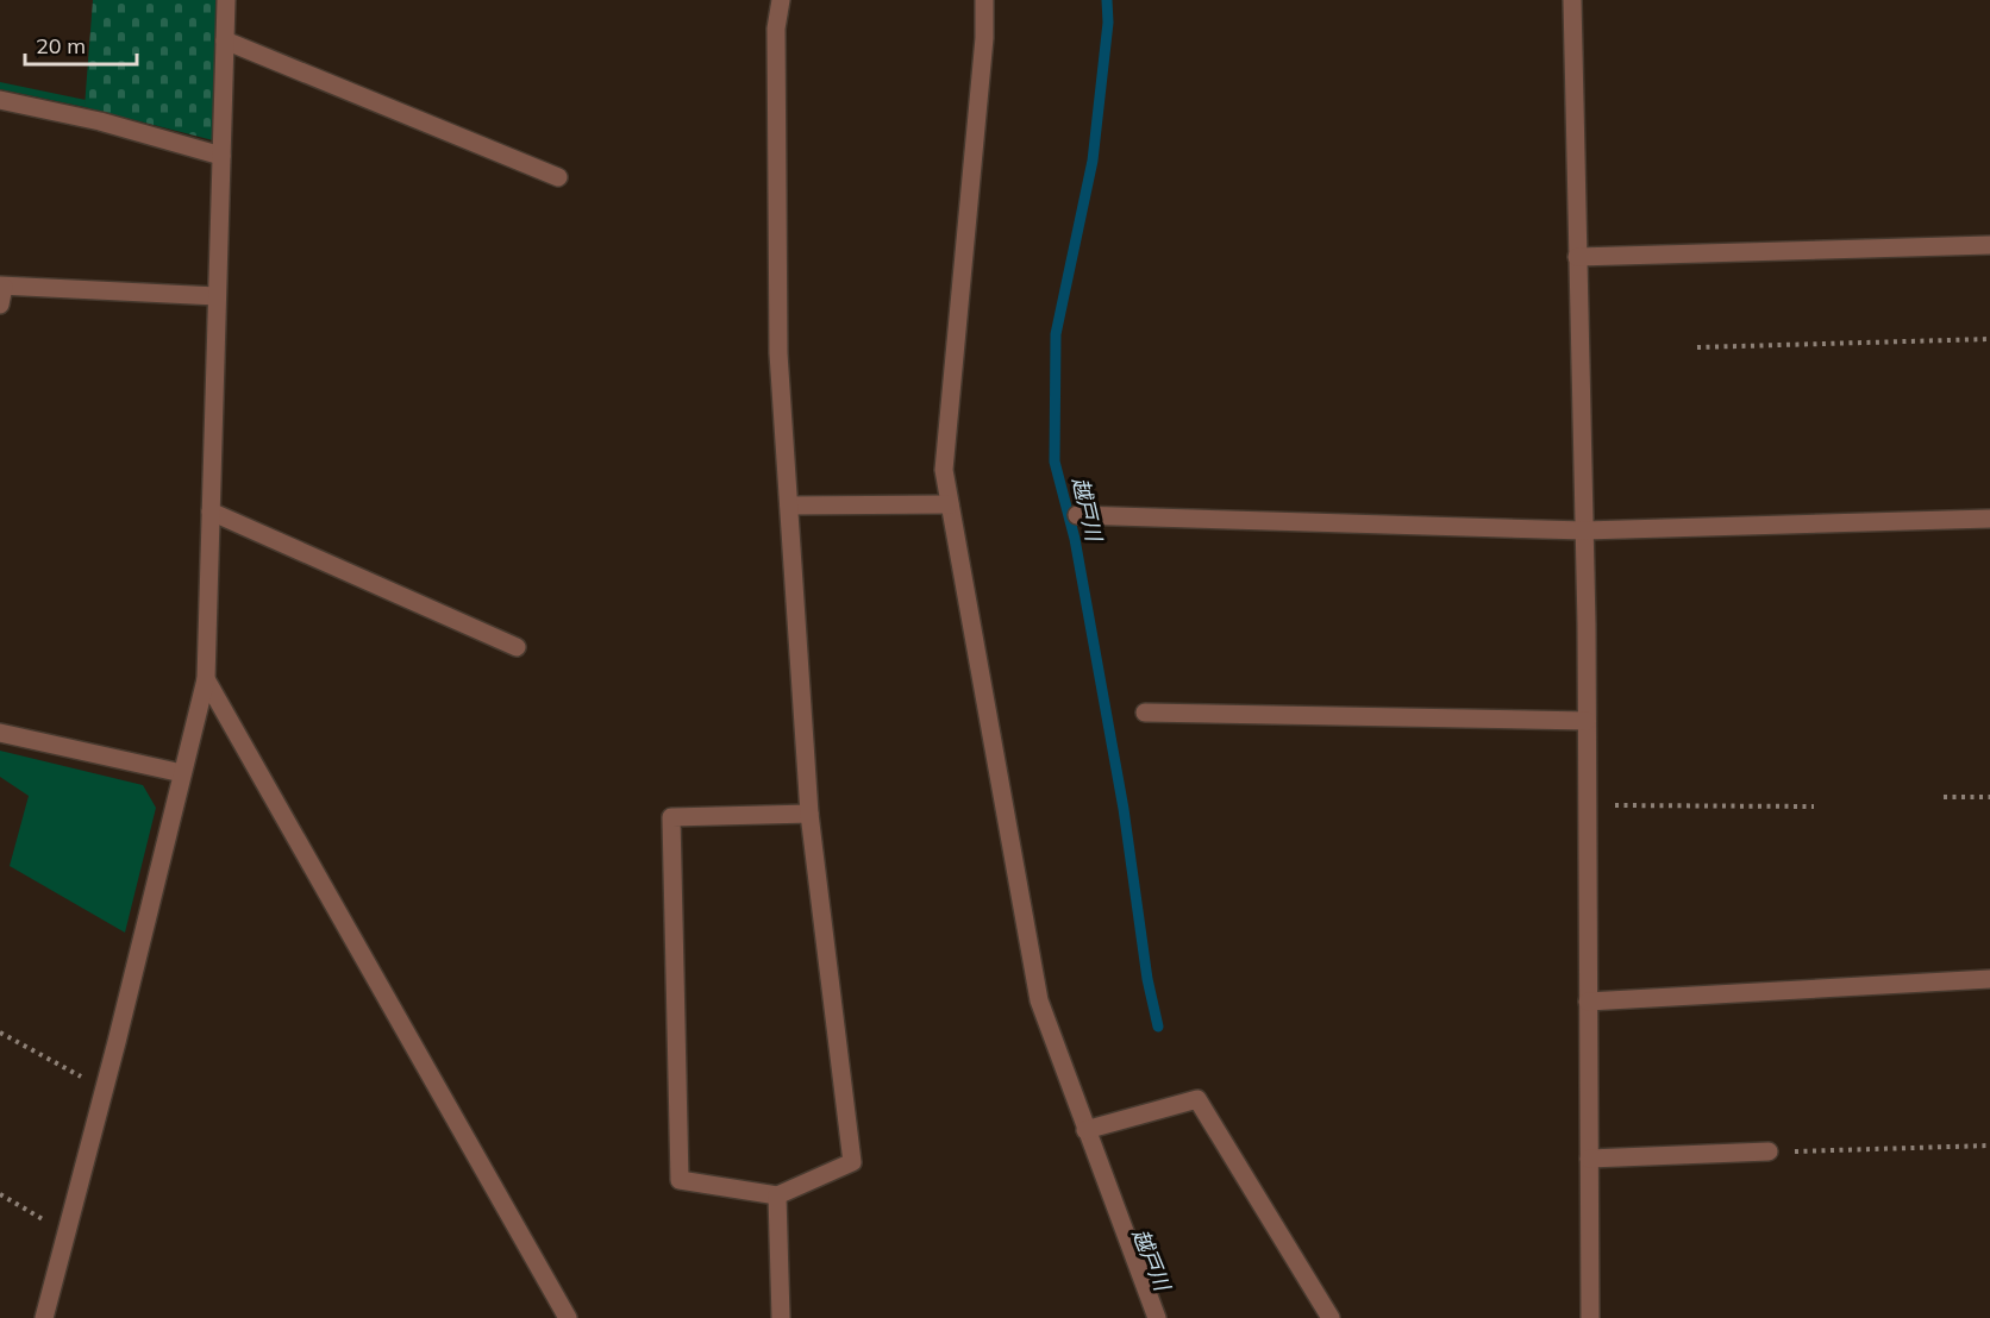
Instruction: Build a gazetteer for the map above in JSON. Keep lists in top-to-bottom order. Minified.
{"water":["越戸川"],"scale_bar":"20 m"}
